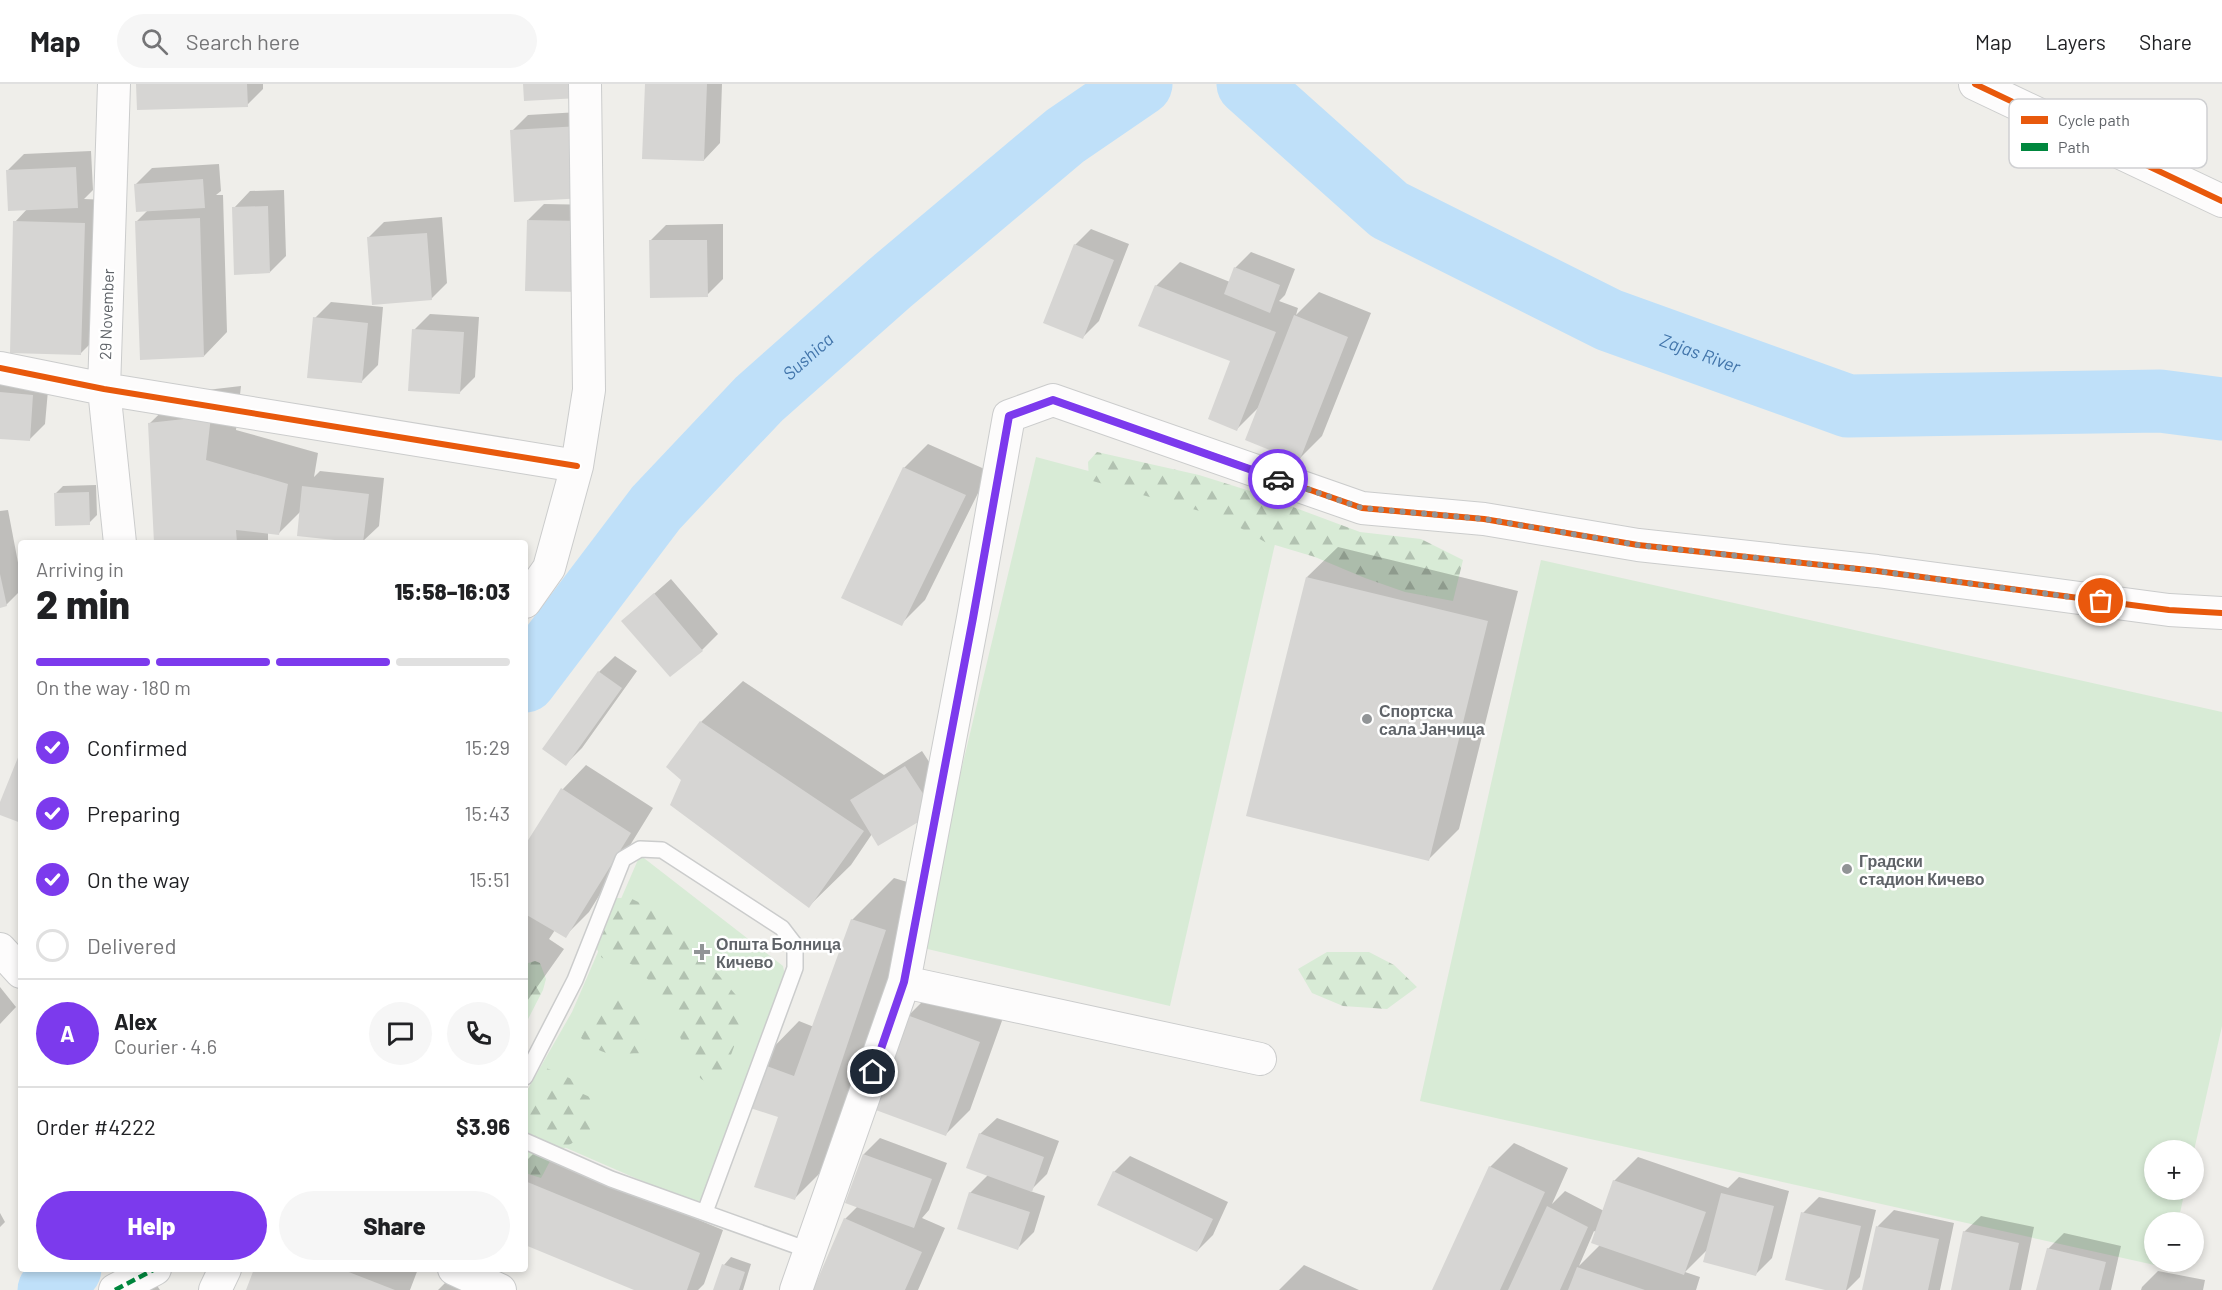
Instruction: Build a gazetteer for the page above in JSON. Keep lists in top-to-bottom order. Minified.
{"streets":{"street":["29 November"]},"water":["Zajas River","Sushica"],"places":{"other":["Спортска сала Јанчица","Градски стадион Кичево"],"health":["Општа Болница Кичево"]},"legend":["Cycle path","Path"],"page":{"header":"Map","search":"Search here","nav":["Map","Layers","Share"],"heading":["2 min","Arriving in","15:58–16:03"],"panel":["Alex","Courier · 4.6","Order #4222","$3.96"],"bar":"On the way · 180 m","list":[["Confirmed","15:29"],["Preparing","15:43"],["On the way","15:51"],"Delivered"],"round":"A","map_buttons":["+","−"],"buttons":["Help","Share"]}}
